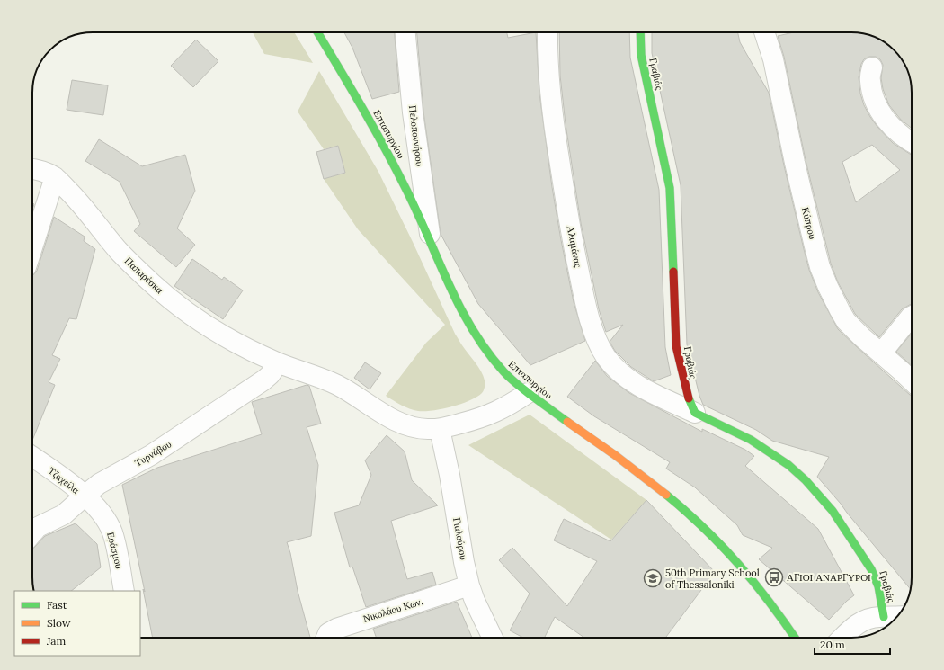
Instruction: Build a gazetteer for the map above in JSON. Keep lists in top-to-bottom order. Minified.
{"streets":{"main road":["Γραβιάς","Επταπυργίου"],"street":["Πελοποννήσου","Κύπρου","Αλαμάνας","Παπαρέσκα","Τυρνάβου","Τζαχείλα","Γιαλούρου","Εράσμου","Νικολάου Κων."]},"crossings":[["Γραβιάς","Αλαμάνας"],["Επταπυργίου","Πελοποννήσου"],["Επταπυργίου","Παπαρέσκα"],["Παπαρέσκα","Τυρνάβου"],["Παπαρέσκα","Γιαλούρου"],["Τυρνάβου","Τζαχείλα"],["Τυρνάβου","Εράσμου"],["Τζαχείλα","Εράσμου"],["Γιαλούρου","Νικολάου Κων."]],"places":{"bus stop":["ΑΓΙΟΙ ΑΝΑΡΓΥΡΟΙ"],"school or university":["50th Primary School of Thessaloniki"]},"legend":["Fast","Slow","Jam"],"scale_bar":"20 m"}
